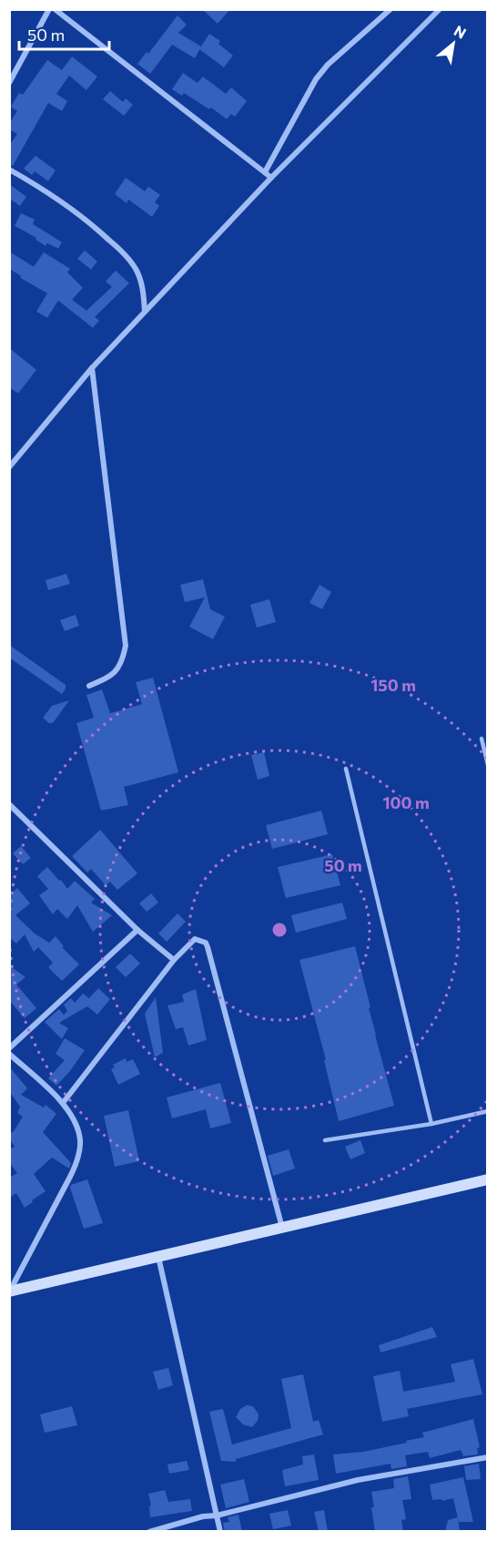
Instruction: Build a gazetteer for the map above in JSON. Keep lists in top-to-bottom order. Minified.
{"scale_bar":"50 m","north":"top right","rings":["150 m","100 m","50 m"]}
